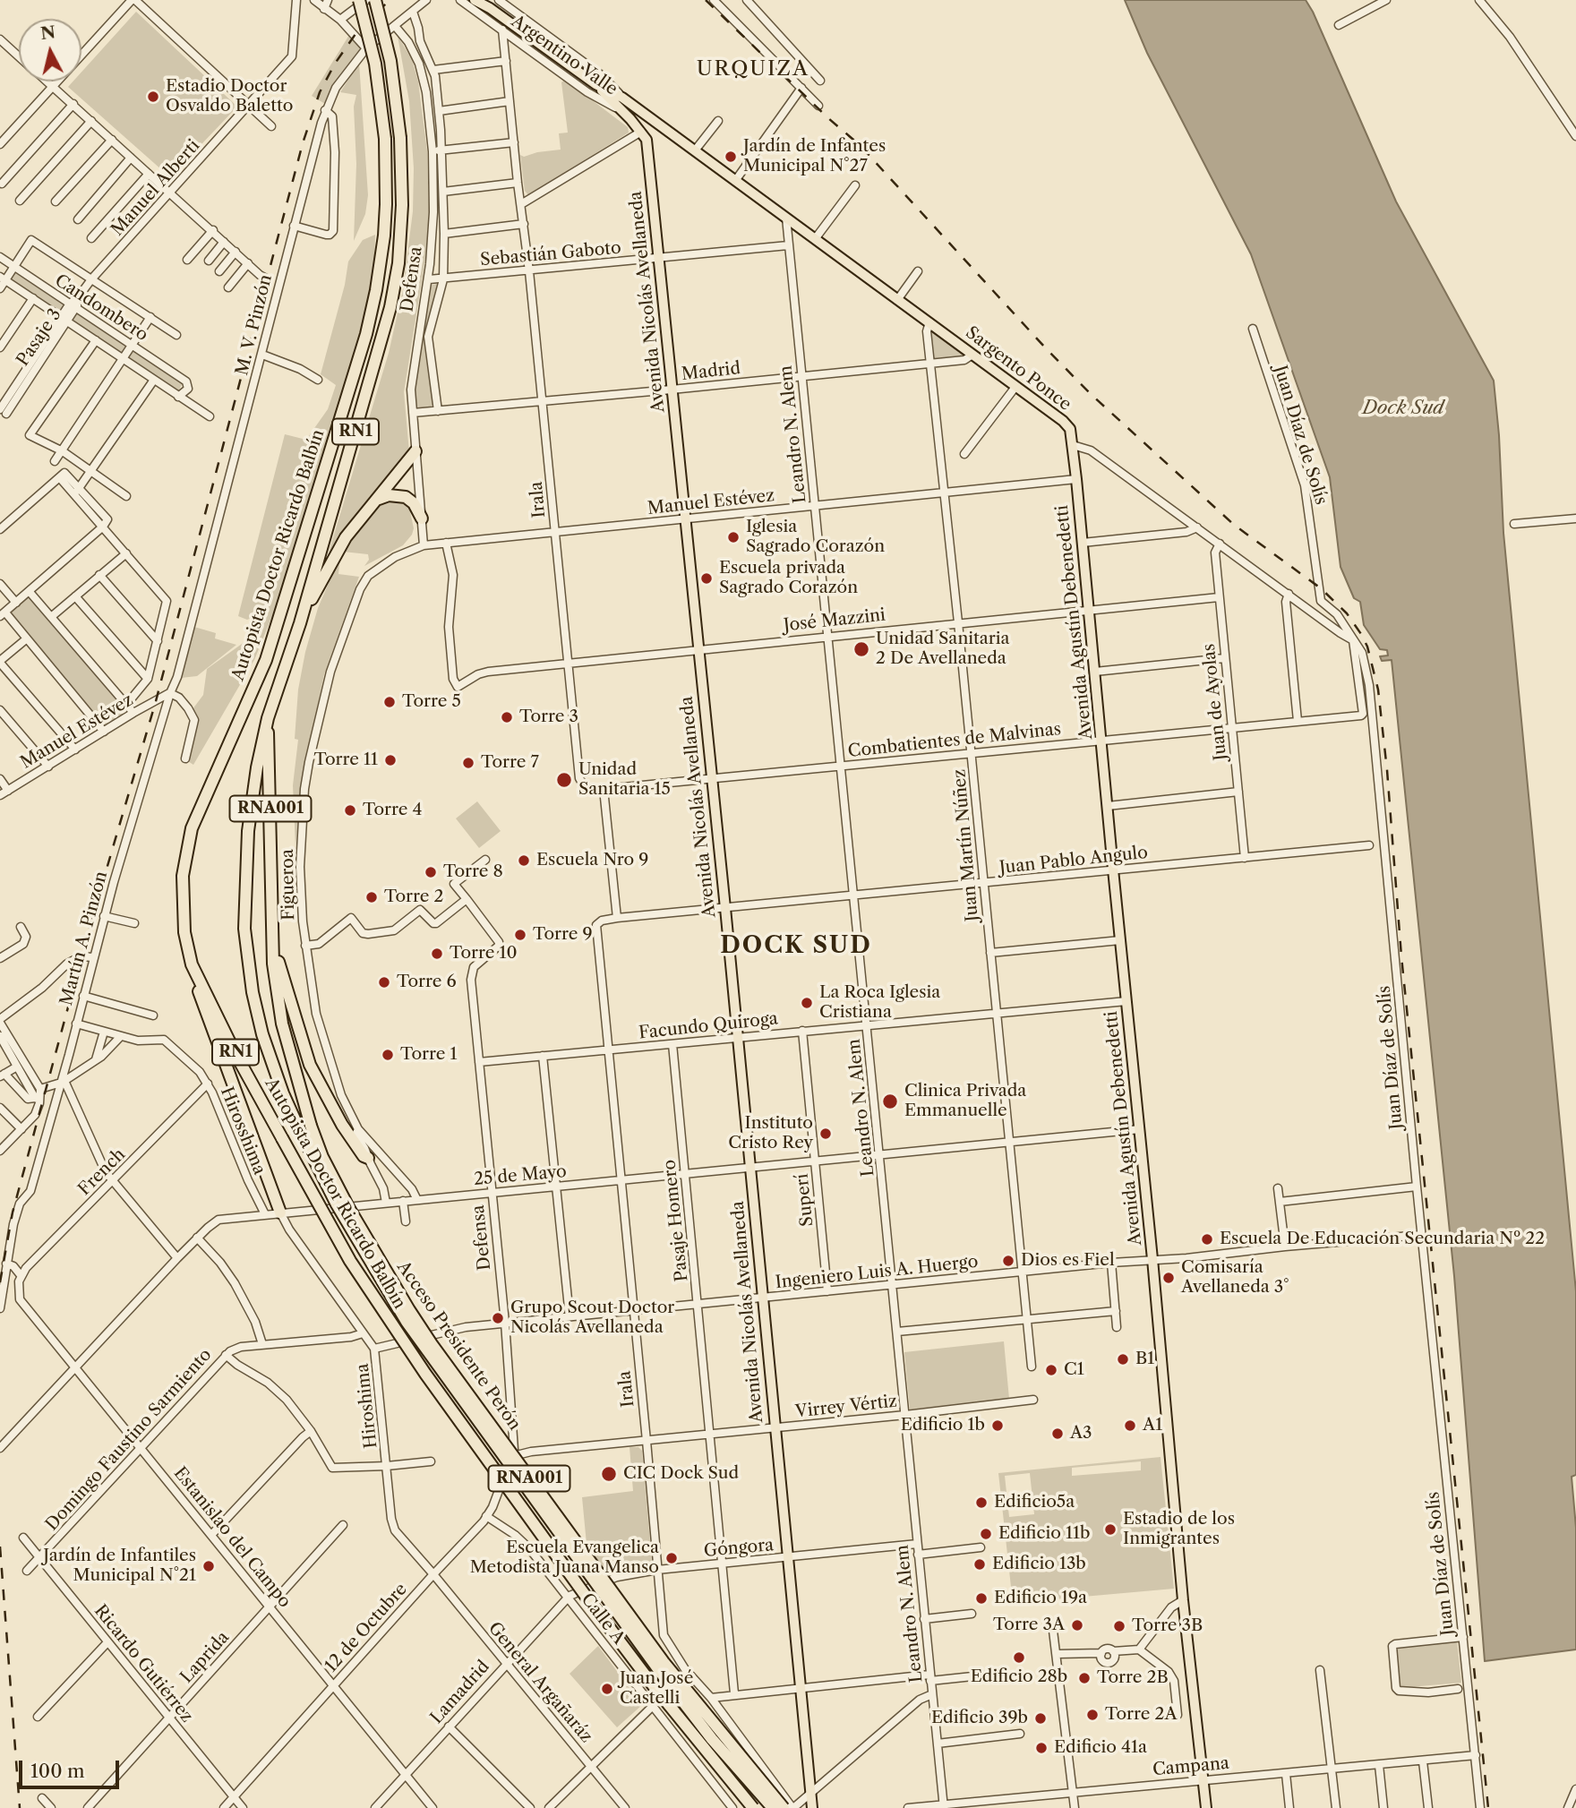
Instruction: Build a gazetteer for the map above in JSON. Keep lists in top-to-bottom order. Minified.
{"streets":{"highway":["RN1","Autopista Doctor Ricardo Balbín","RNA001","Acceso Presidente Perón"],"main road":["Avenida Nicolás Avellaneda","Sargento Ponce","Avenida Agustín Debenedetti"],"street":["Argentino Valle","Manuel Alberti","Sebastián Gaboto","Defensa","Candombero","M. V. Pinzón","Pasaje 3","Madrid","Leandro N. Alem","Juan Díaz de Solís","Irala","Manuel Estévez","José Mazzini","Juan de Ayolas","Combatientes de Malvinas","Juan Martín Núñez","Juan Pablo Angulo","Figueroa","Martín A. Pinzón","Facundo Quiroga","Hirosshima","French","25 de Mayo","Superí","Pasaje Homero","Ingeniero Luis A. Huergo","Hiroshima","Virrey Vértiz","Domingo Faustino Sarmiento","Estanislao del Campo","Góngora","Calle A","12 de Octubre","Laprida","Ricardo Gutiérrez","General Argañaráz","Lamadrid","Campana"]},"crossings":[["Argentino Valle","Sargento Ponce"],["Argentino Valle","Irala"],["Manuel Alberti","Pasaje 3"],["Sebastián Gaboto","Defensa"],["Sebastián Gaboto","Avenida Nicolás Avellaneda"],["Sebastián Gaboto","Leandro N. Alem"],["Sebastián Gaboto","Irala"],["Defensa","M. V. Pinzón"],["Defensa","Madrid"],["Defensa","Manuel Estévez"],["Defensa","Figueroa"],["Defensa","Facundo Quiroga"],["Defensa","25 de Mayo"],["Defensa","Ingeniero Luis A. Huergo"],["Defensa","Virrey Vértiz"],["Defensa","12 de Octubre"],["Avenida Nicolás Avellaneda","Madrid"],["Avenida Nicolás Avellaneda","Manuel Estévez"],["Avenida Nicolás Avellaneda","José Mazzini"],["Avenida Nicolás Avellaneda","Combatientes de Malvinas"],["Avenida Nicolás Avellaneda","Juan Pablo Angulo"],["Avenida Nicolás Avellaneda","Facundo Quiroga"],["Avenida Nicolás Avellaneda","25 de Mayo"],["Avenida Nicolás Avellaneda","Ingeniero Luis A. Huergo"],["Avenida Nicolás Avellaneda","Virrey Vértiz"],["Avenida Nicolás Avellaneda","Góngora"],["Candombero","Pasaje 3"],["M. V. Pinzón","Manuel Estévez"],["M. V. Pinzón","Martín A. Pinzón"],["Sargento Ponce","Madrid"],["Sargento Ponce","Leandro N. Alem"],["Sargento Ponce","Avenida Agustín Debenedetti"],["Sargento Ponce","Juan Martín Núñez"],["Madrid","Leandro N. Alem"],["Madrid","Irala"],["Madrid","Juan Martín Núñez"],["Leandro N. Alem","Manuel Estévez"],["Leandro N. Alem","José Mazzini"],["Leandro N. Alem","Combatientes de Malvinas"],["Leandro N. Alem","Juan Pablo Angulo"],["Leandro N. Alem","Facundo Quiroga"],["Leandro N. Alem","25 de Mayo"],["Leandro N. Alem","Ingeniero Luis A. Huergo"],["Leandro N. Alem","Virrey Vértiz"],["Leandro N. Alem","Góngora"],["Leandro N. Alem","Campana"],["Juan Díaz de Solís","Combatientes de Malvinas"],["Juan Díaz de Solís","Ingeniero Luis A. Huergo"],["Juan Díaz de Solís","Campana"],["Irala","Manuel Estévez"],["Irala","José Mazzini"],["Irala","Combatientes de Malvinas"],["Irala","Juan Pablo Angulo"],["Irala","Facundo Quiroga"],["Irala","25 de Mayo"],["Irala","Ingeniero Luis A. Huergo"],["Irala","Virrey Vértiz"],["Irala","Góngora"],["Manuel Estévez","José Mazzini"],["Manuel Estévez","Avenida Agustín Debenedetti"],["Manuel Estévez","Juan Martín Núñez"],["Manuel Estévez","Figueroa"],["Manuel Estévez","Martín A. Pinzón"],["Autopista Doctor Ricardo Balbín","Acceso Presidente Perón"],["José Mazzini","Avenida Agustín Debenedetti"],["José Mazzini","Juan de Ayolas"],["José Mazzini","Juan Martín Núñez"],["Avenida Agustín Debenedetti","Combatientes de Malvinas"],["Avenida Agustín Debenedetti","Juan Pablo Angulo"],["Avenida Agustín Debenedetti","Facundo Quiroga"],["Avenida Agustín Debenedetti","25 de Mayo"],["Avenida Agustín Debenedetti","Ingeniero Luis A. Huergo"],["Avenida Agustín Debenedetti","Campana"],["Juan de Ayolas","Combatientes de Malvinas"],["Juan de Ayolas","Juan Pablo Angulo"],["Combatientes de Malvinas","Juan Martín Núñez"],["Juan Martín Núñez","Juan Pablo Angulo"],["Juan Martín Núñez","Facundo Quiroga"],["Juan Martín Núñez","25 de Mayo"],["Juan Martín Núñez","Ingeniero Luis A. Huergo"],["Figueroa","25 de Mayo"],["Facundo Quiroga","Superí"],["Facundo Quiroga","Pasaje Homero"],["Hirosshima","French"],["Hirosshima","25 de Mayo"],["French","Estanislao del Campo"],["25 de Mayo","Superí"],["25 de Mayo","Pasaje Homero"],["25 de Mayo","Hiroshima"],["25 de Mayo","Estanislao del Campo"],["Superí","Ingeniero Luis A. Huergo"],["Pasaje Homero","Ingeniero Luis A. Huergo"],["Pasaje Homero","Virrey Vértiz"],["Pasaje Homero","Góngora"],["Ingeniero Luis A. Huergo","Hiroshima"],["Hiroshima","12 de Octubre"],["Hiroshima","General Argañaráz"],["Virrey Vértiz","12 de Octubre"],["Domingo Faustino Sarmiento","Estanislao del Campo"],["Domingo Faustino Sarmiento","Ricardo Gutiérrez"],["Estanislao del Campo","12 de Octubre"],["Estanislao del Campo","Laprida"],["Estanislao del Campo","Lamadrid"],["Góngora","Calle A"],["Góngora","Lamadrid"],["Calle A","12 de Octubre"],["Calle A","Lamadrid"],["12 de Octubre","Ricardo Gutiérrez"],["12 de Octubre","General Argañaráz"],["Laprida","Ricardo Gutiérrez"],["General Argañaráz","Lamadrid"]],"districts":["URQUIZA","DOCK SUD"],"water":["Dock Sud"],"places":["Estadio Doctor Osvaldo Baletto","Jardín de Infantes Municipal N°27","Iglesia Sagrado Corazón","Escuela privada Sagrado Corazón","Unidad Sanitaria 2 De Avellaneda","Torre 5","Torre 3","Torre 11","Torre 7","Unidad Sanitaria 15","Torre 4","Escuela Nro 9","Torre 8","Torre 2","Torre 9","Torre 10","Torre 6","La Roca Iglesia Cristiana","Torre 1","Clinica Privada Emmanuelle","Instituto Cristo Rey","Escuela De Educación Secundaria Nº 22","Dios es Fiel","Comisaría Avellaneda 3°","Grupo Scout Doctor Nicolás Avellaneda","B1","C1","Edificio 1b","A1","A3","CIC Dock Sud","Edificio5a","Estadio de los Inmigrantes","Edificio 11b","Escuela Evangelica Metodista Juana Manso","Edificio 13b","Jardín de Infantiles Municipal N°21","Edificio 19a","Torre 3A","Torre 3B","Edificio 28b","Torre 2B","Juan José Castelli","Torre 2A","Edificio 39b","Edificio 41a"],"scale_bar":"100 m","north":"top"}
